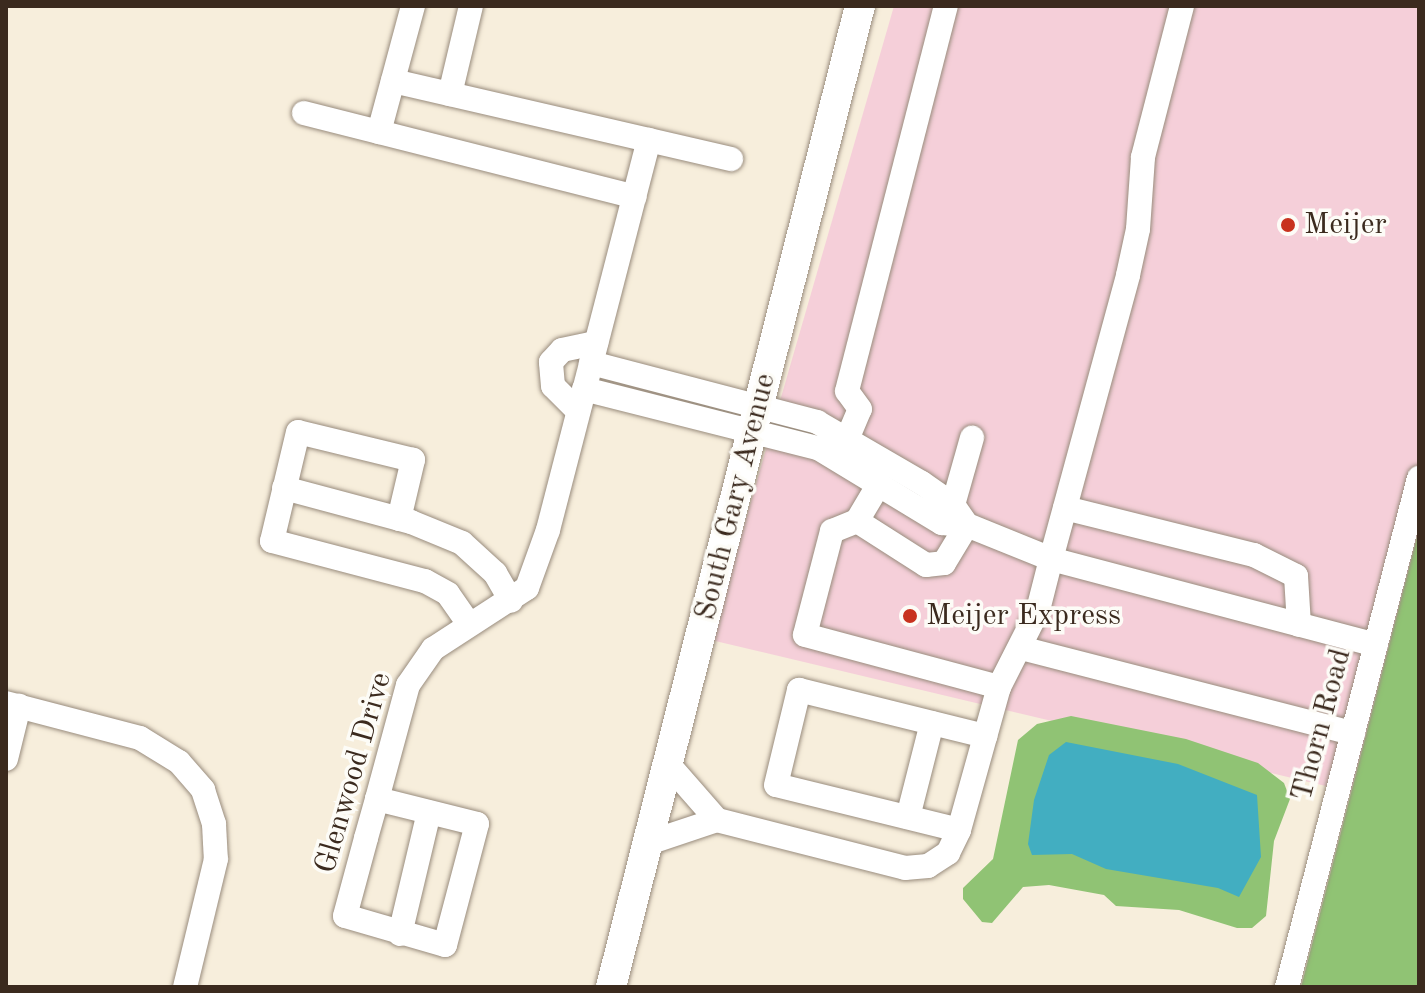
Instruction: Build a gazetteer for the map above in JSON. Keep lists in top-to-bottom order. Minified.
{"streets":{"main road":["South Gary Avenue"],"street":["Thorn Road","Glenwood Drive"]},"places":["Meijer","Meijer Express"]}
